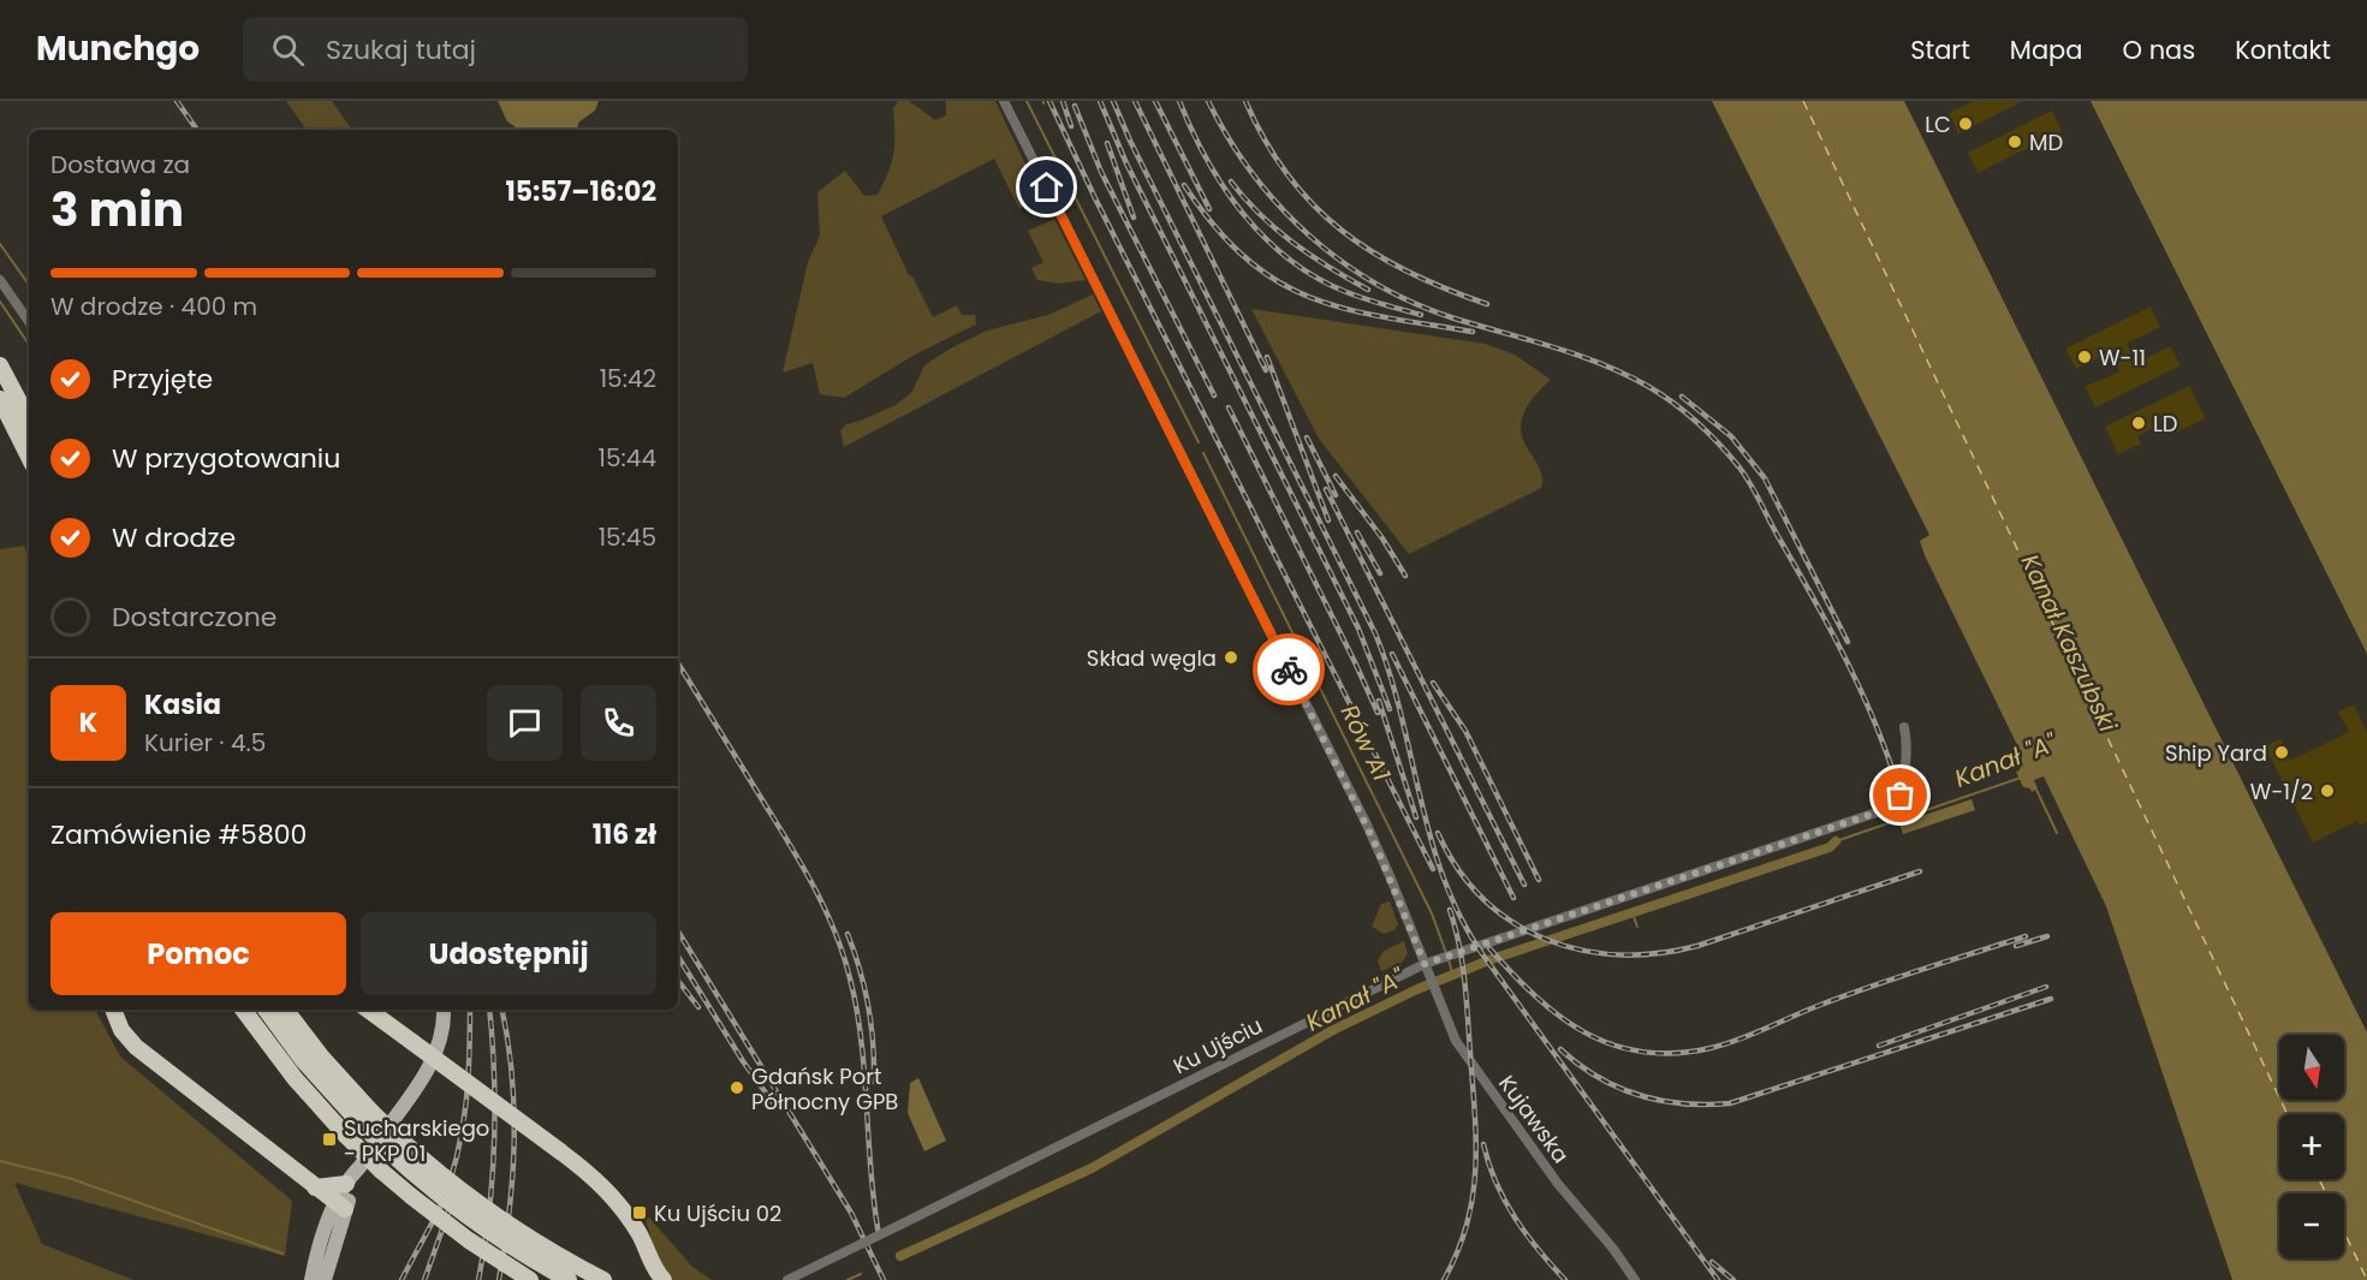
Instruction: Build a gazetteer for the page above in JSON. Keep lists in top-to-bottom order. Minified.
{"streets":{"street":["Ku Ujściu","Kujawska"]},"crossings":[["Ku Ujściu","Kujawska"]],"water":["Kanał Kaszubski","Rów A1","Kanał \"A\""],"places":{"other":["LC","MD","W-11","LD","Skład węgla","Ship Yard","W-1/2","Gdańsk Port Północny GPB"],"transit":["Sucharskiego - PKP 01","Ku Ujściu 02"]},"north":"bottom","page":{"header":"Munchgo","search":"Szukaj tutaj","nav":["Start","Mapa","O nas","Kontakt"],"heading":["3 min","Dostawa za","15:57–16:02"],"panel":["Kasia","Kurier · 4.5","Zamówienie #5800","116 zł"],"bar":"W drodze · 400 m","list":[["Przyjęte","15:42"],["W przygotowaniu","15:44"],["W drodze","15:45"],"Dostarczone"],"round":"K","buttons":["Pomoc","Udostępnij"],"map_buttons":["+","−"]}}
